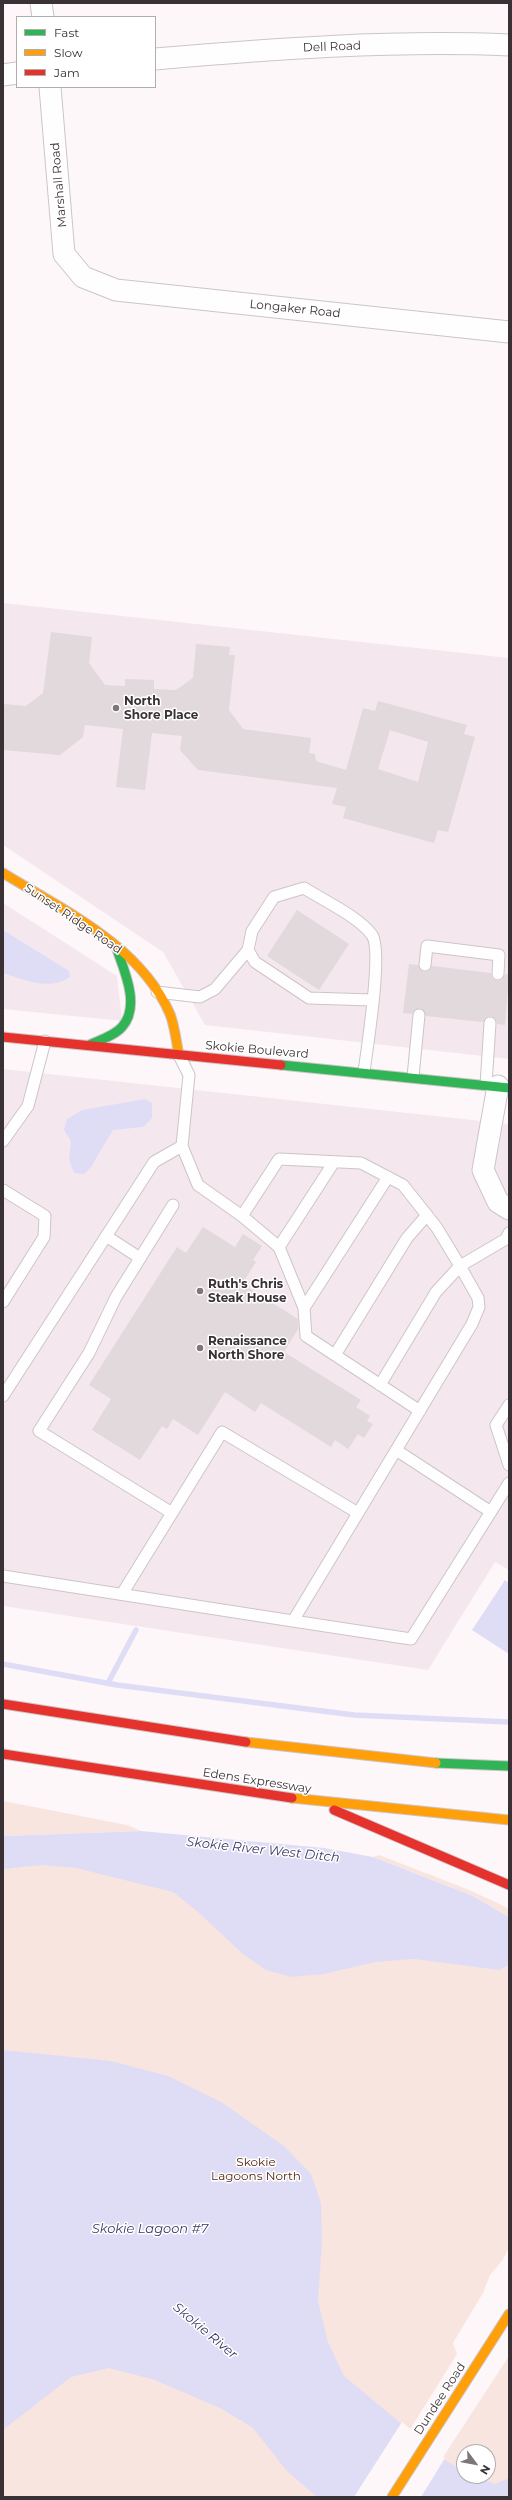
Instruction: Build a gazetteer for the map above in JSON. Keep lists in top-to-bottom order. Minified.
{"streets":{"main road":["Sunset Ridge Road","Skokie Boulevard","Edens Expressway","Dundee Road"],"street":["Dell Road","Marshall Road","Longaker Road"]},"crossings":[["Marshall Road","Longaker Road"],["Sunset Ridge Road","Skokie Boulevard"]],"water":["Skokie River West Ditch","Skokie Lagoon #7","Skokie River"],"parks":["Skokie Lagoons North"],"places":["North Shore Place","Ruth's Chris Steak House","Renaissance North Shore"],"legend":["Fast","Slow","Jam"],"north":"bottom right"}
